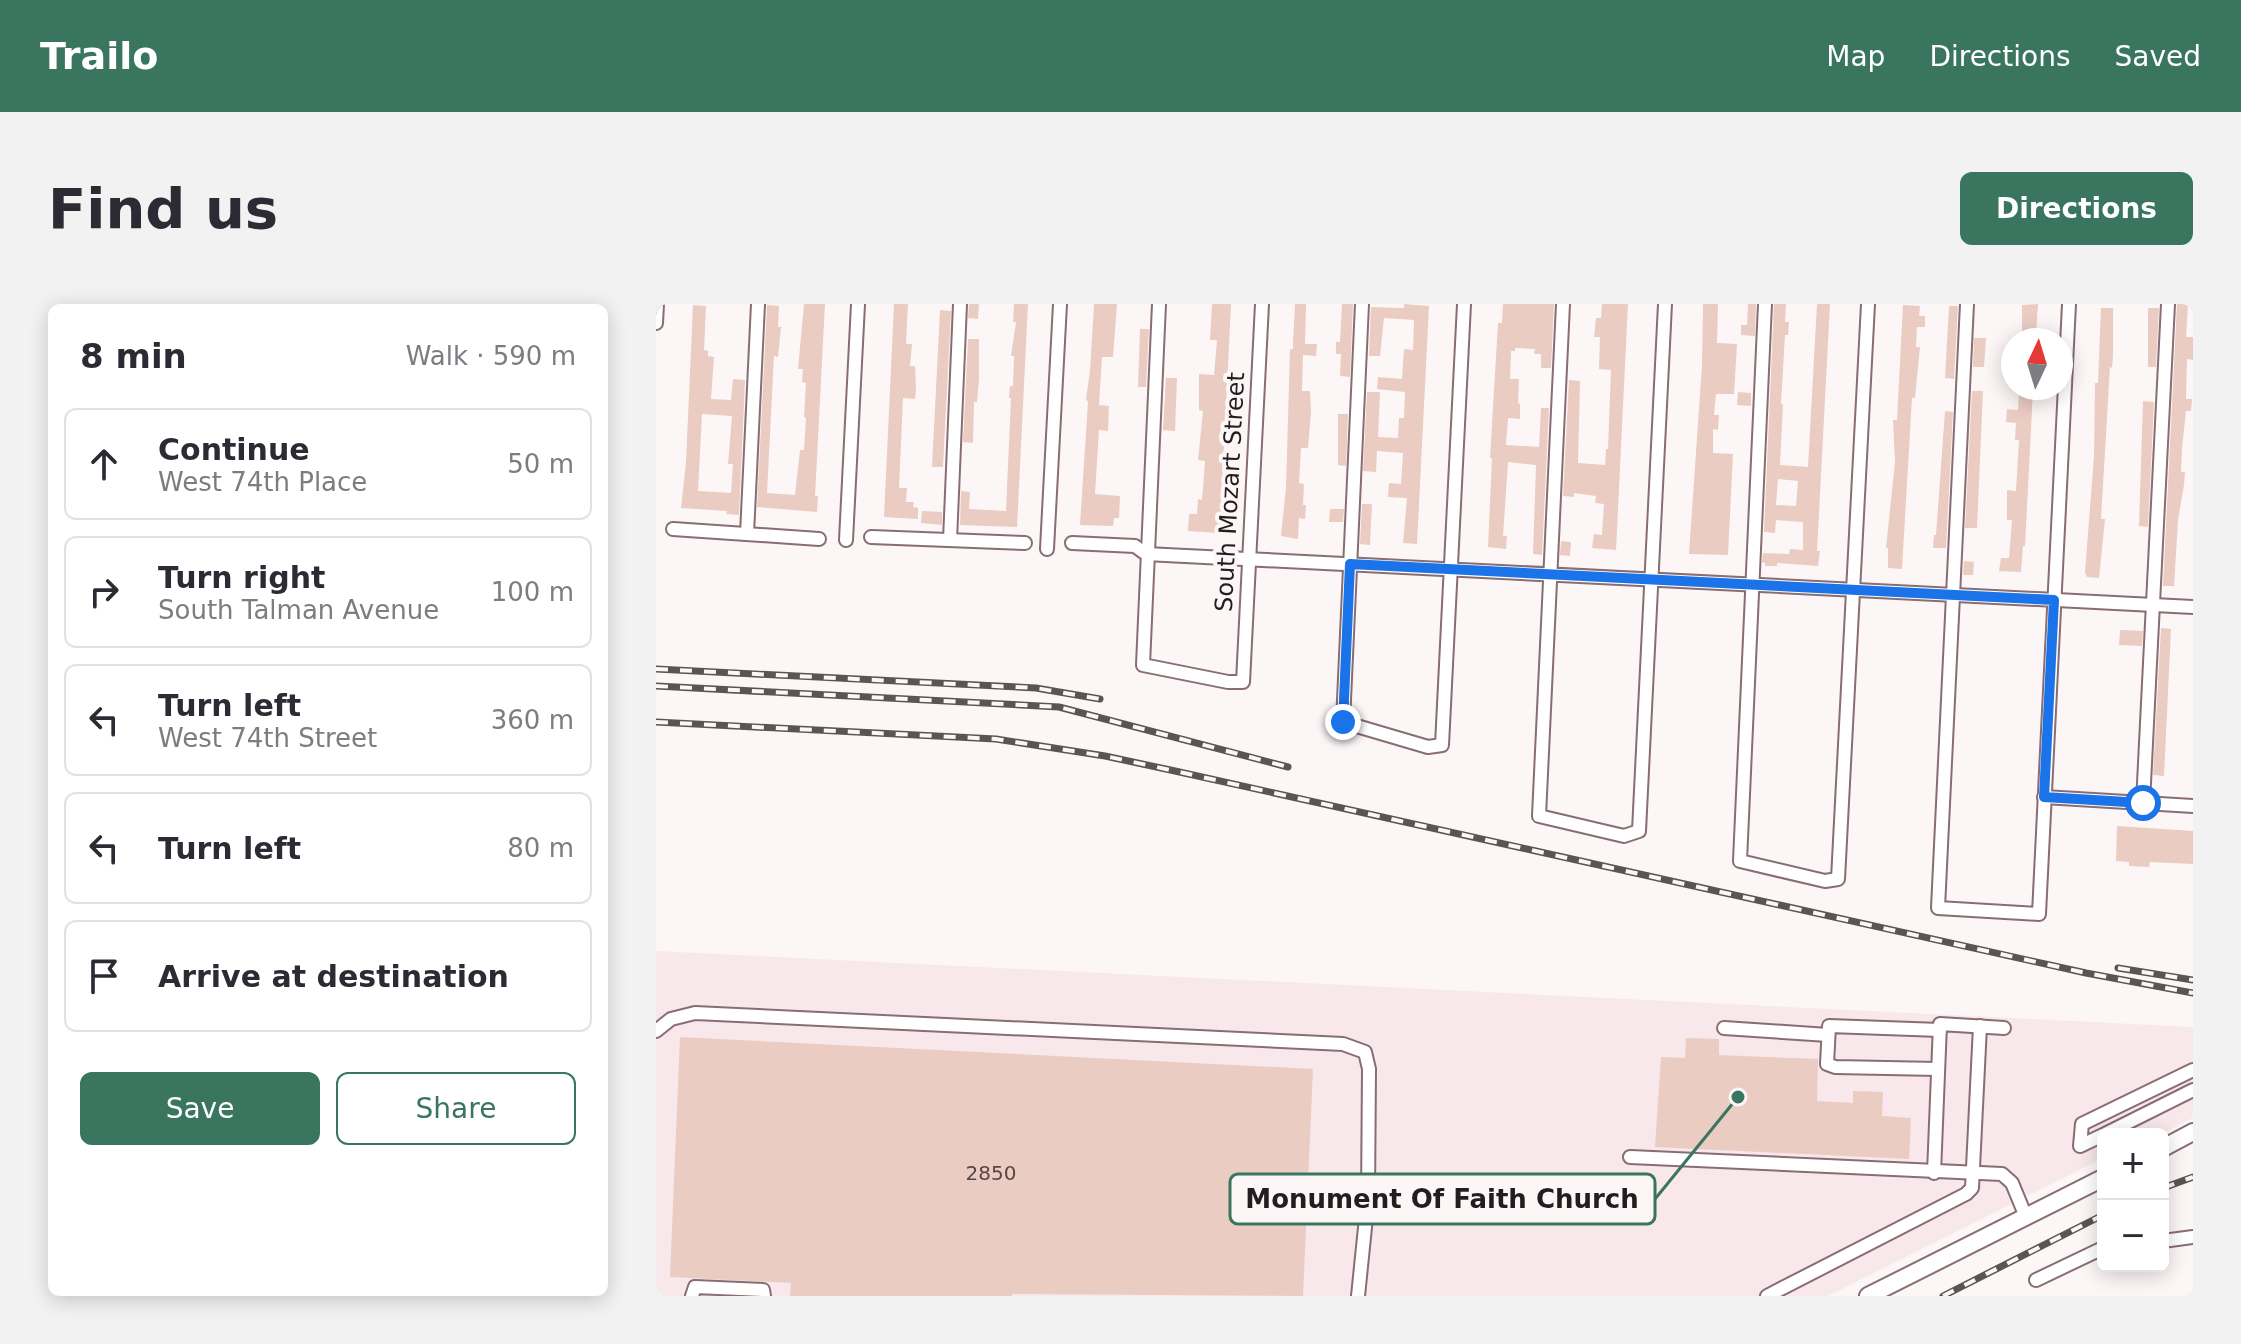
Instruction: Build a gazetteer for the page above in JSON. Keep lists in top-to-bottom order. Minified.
{"streets":{"street":["South Mozart Street"]},"places":["Monument Of Faith Church"],"house_numbers":["2850"],"north":"top","page":{"header":"Trailo","nav":["Map","Directions","Saved"],"buttons":["Directions",["Save","Share"]],"title":"Find us","heading":["8 min","Walk · 590 m"],"list":[["Continue","West 74th Place","50 m"],["Turn right","South Talman Avenue","100 m"],["Turn left","West 74th Street","360 m"],["Turn left","80 m"],"Arrive at destination"],"map_buttons":["+","−"]}}
